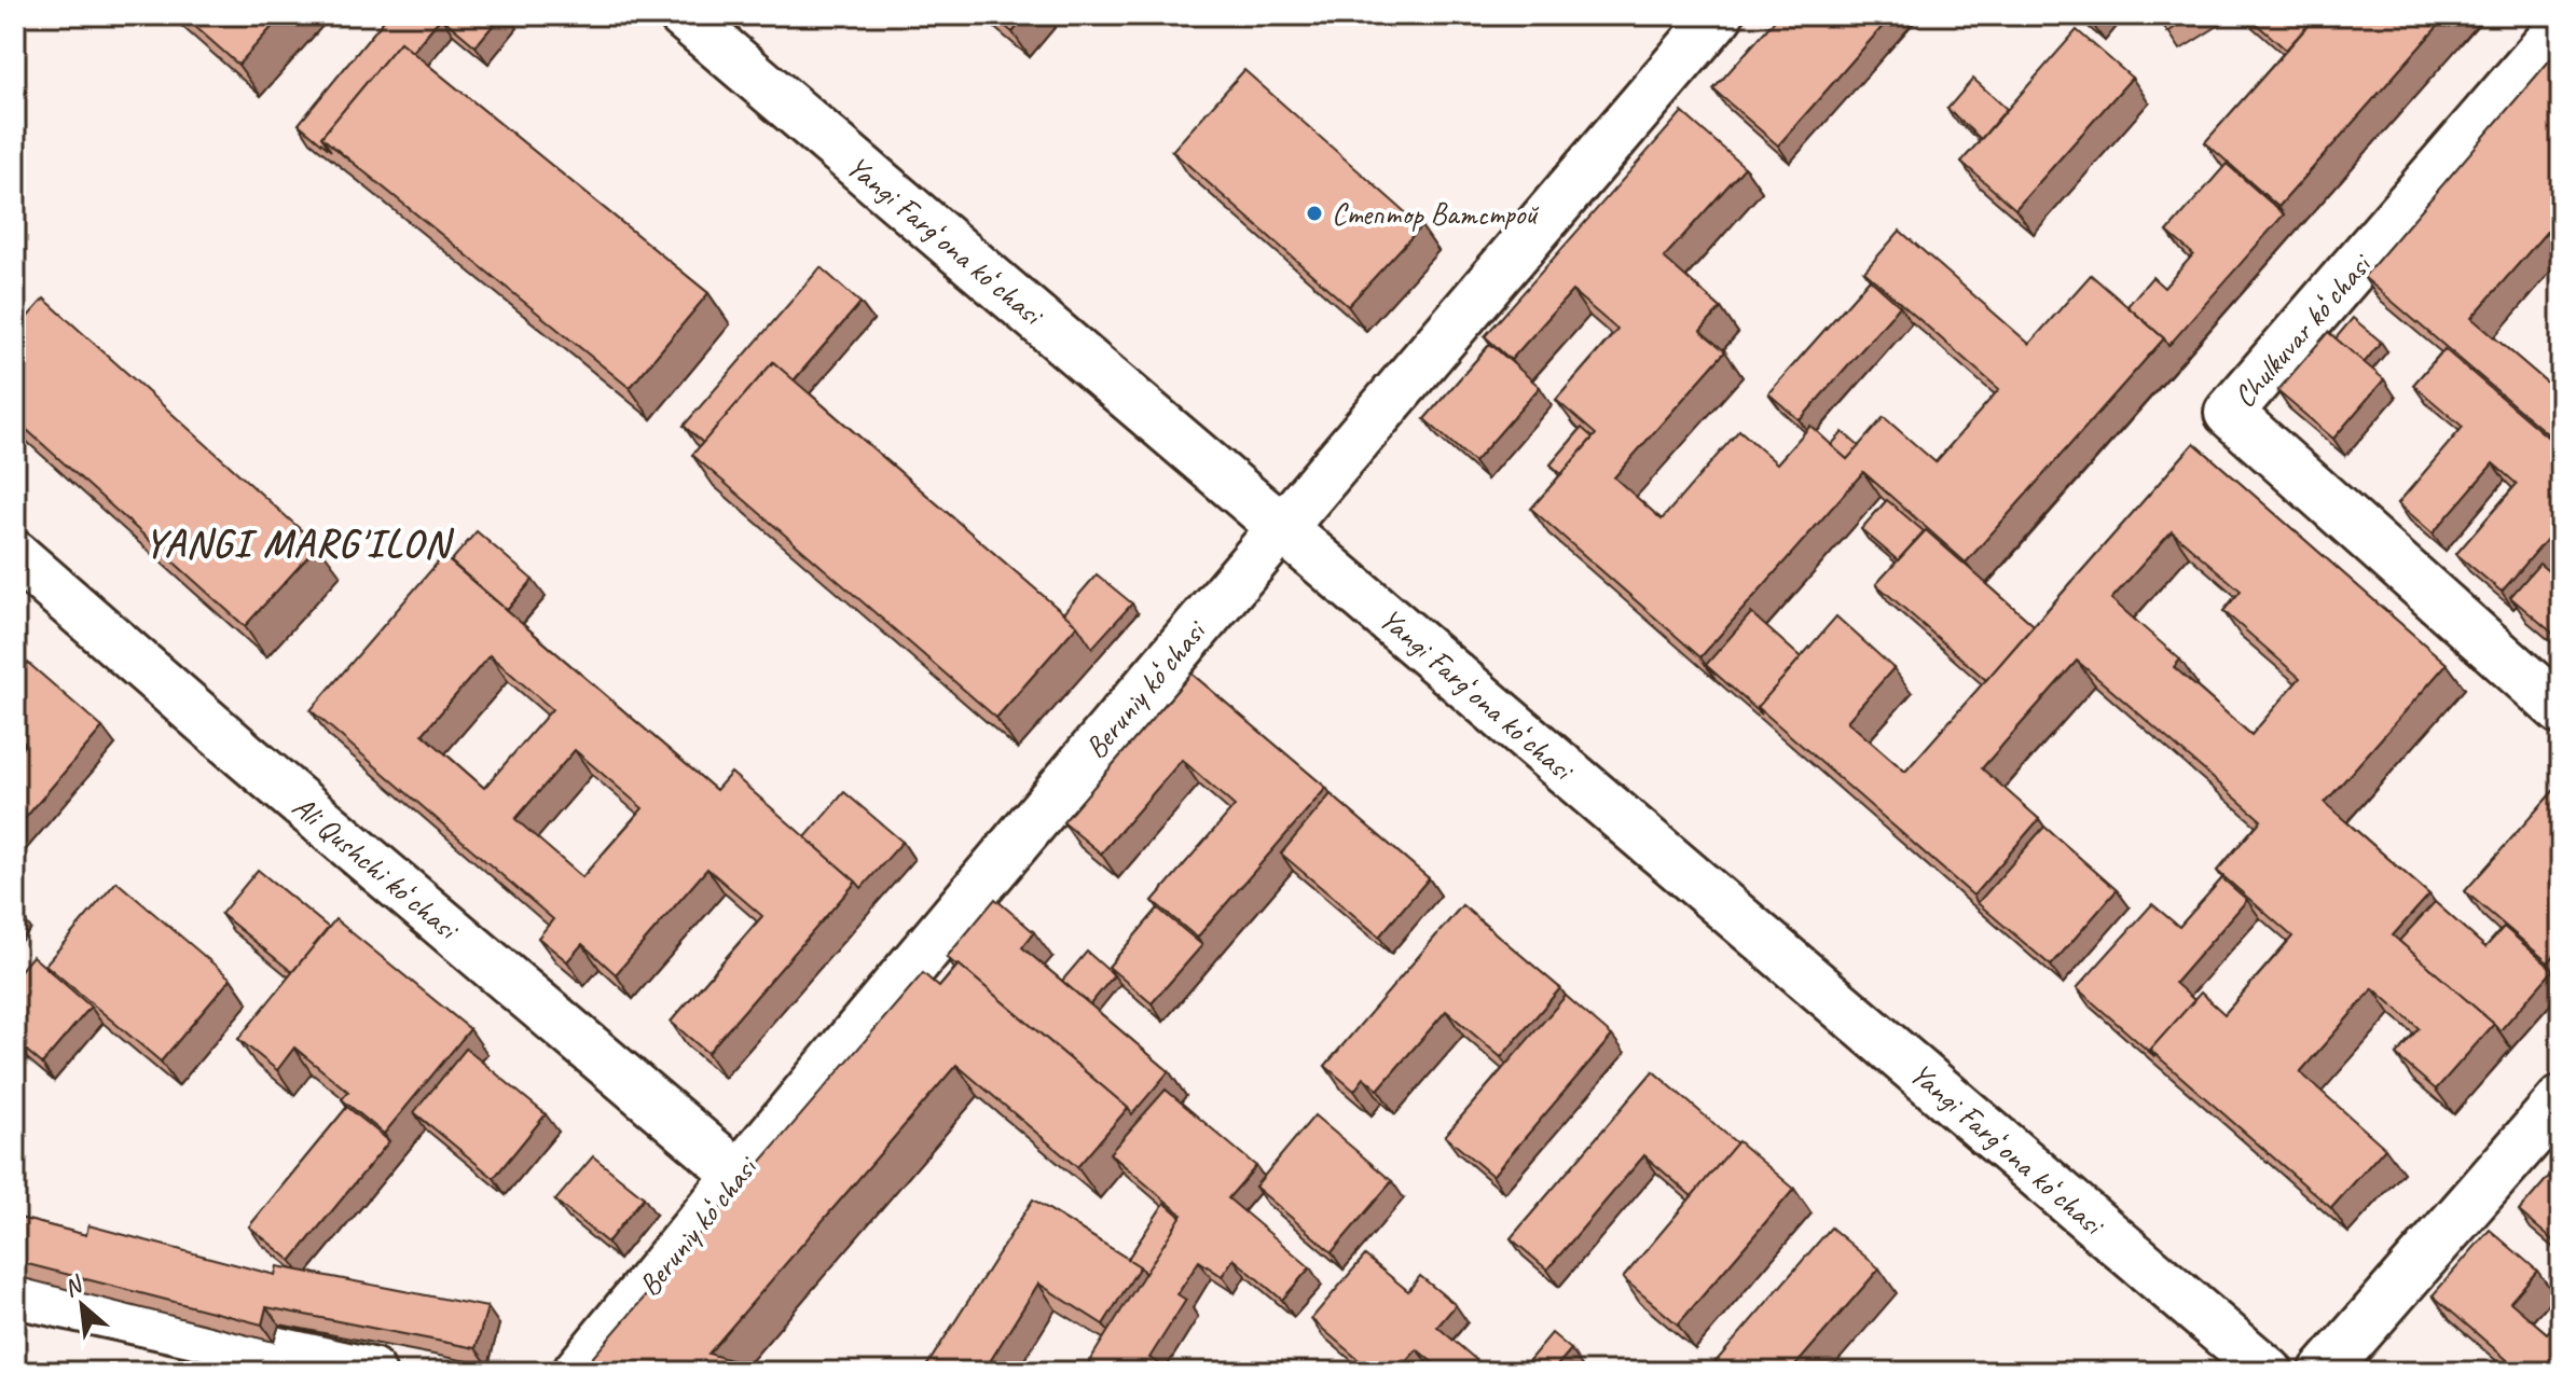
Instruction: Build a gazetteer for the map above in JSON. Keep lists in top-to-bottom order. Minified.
{"streets":{"street":["Yangi Fargʻona koʻchasi","Chulkuvar koʻchasi","Beruniy koʻchasi","Ali Qushchi koʻchasi"]},"crossings":[["Yangi Fargʻona koʻchasi","Beruniy koʻchasi"],["Beruniy koʻchasi","Ali Qushchi koʻchasi"]],"districts":["YANGI MARG'ILON"],"places":["Стептор Ватстрой"],"north":"top left"}
